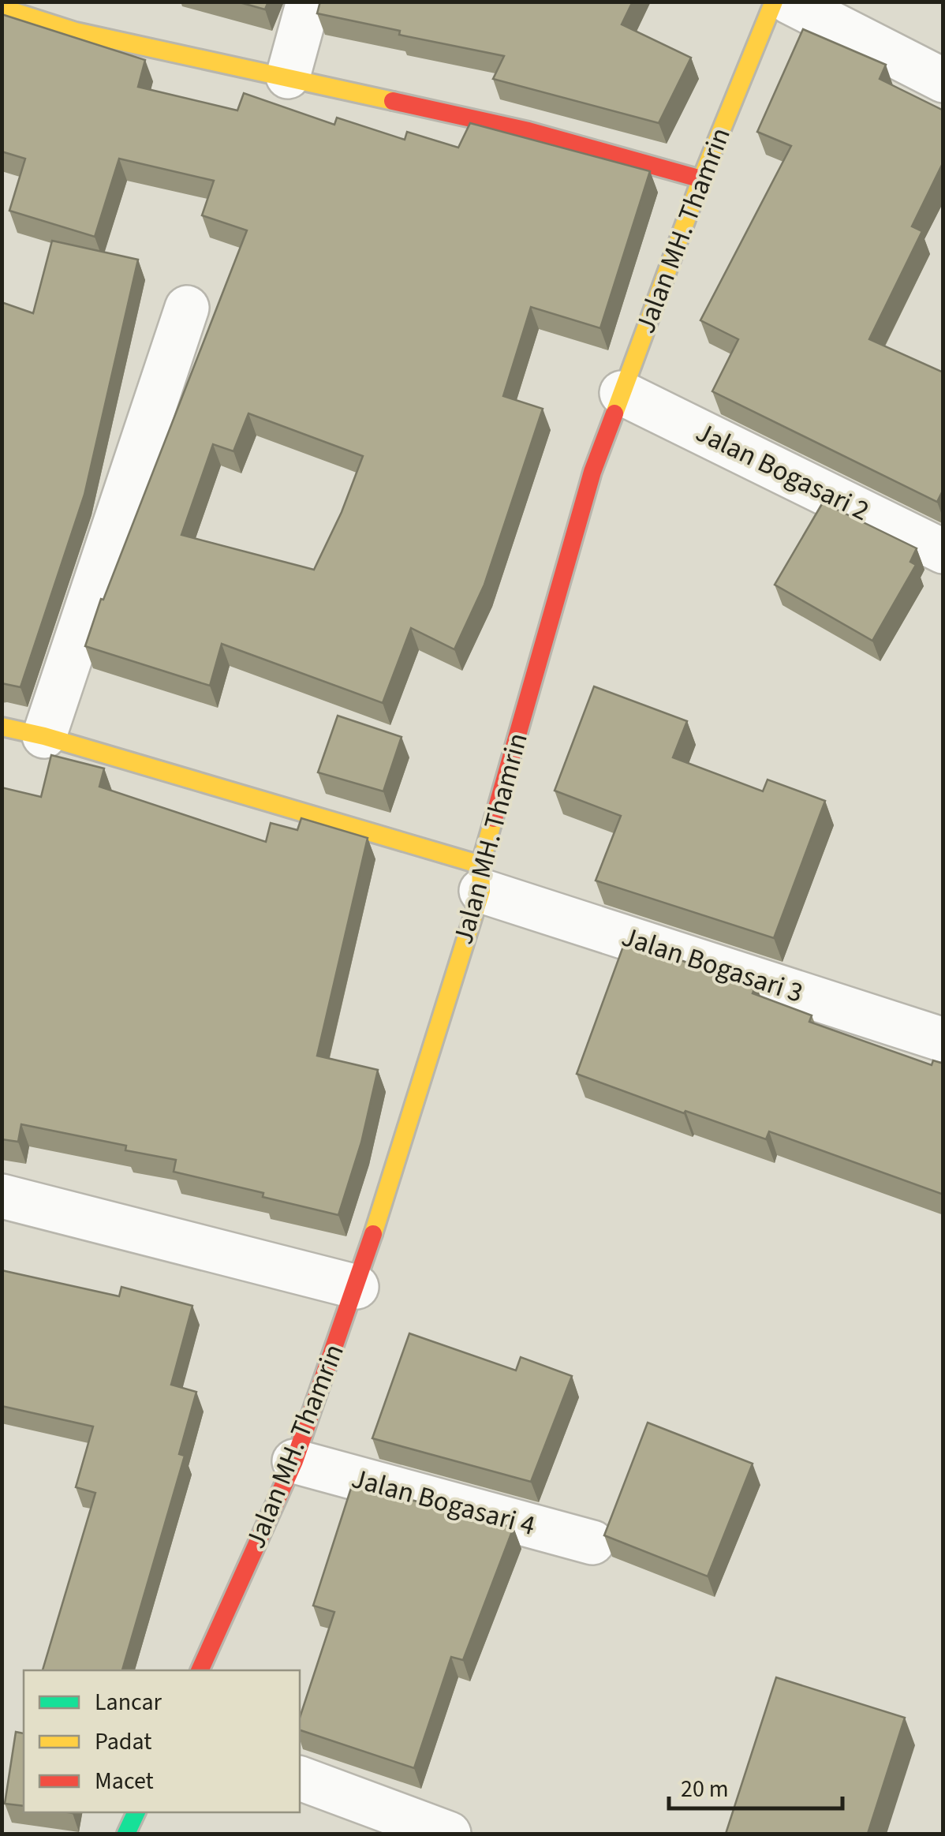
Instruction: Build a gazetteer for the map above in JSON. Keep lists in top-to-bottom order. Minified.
{"streets":{"main road":["Jalan MH. Thamrin"],"street":["Jalan Bogasari 2","Jalan Bogasari 3","Jalan Bogasari 4"]},"crossings":[["Jalan MH. Thamrin","Jalan Bogasari 2"],["Jalan MH. Thamrin","Jalan Bogasari 3"],["Jalan MH. Thamrin","Jalan Bogasari 4"]],"legend":["Lancar","Padat","Macet"],"scale_bar":"20 m"}
